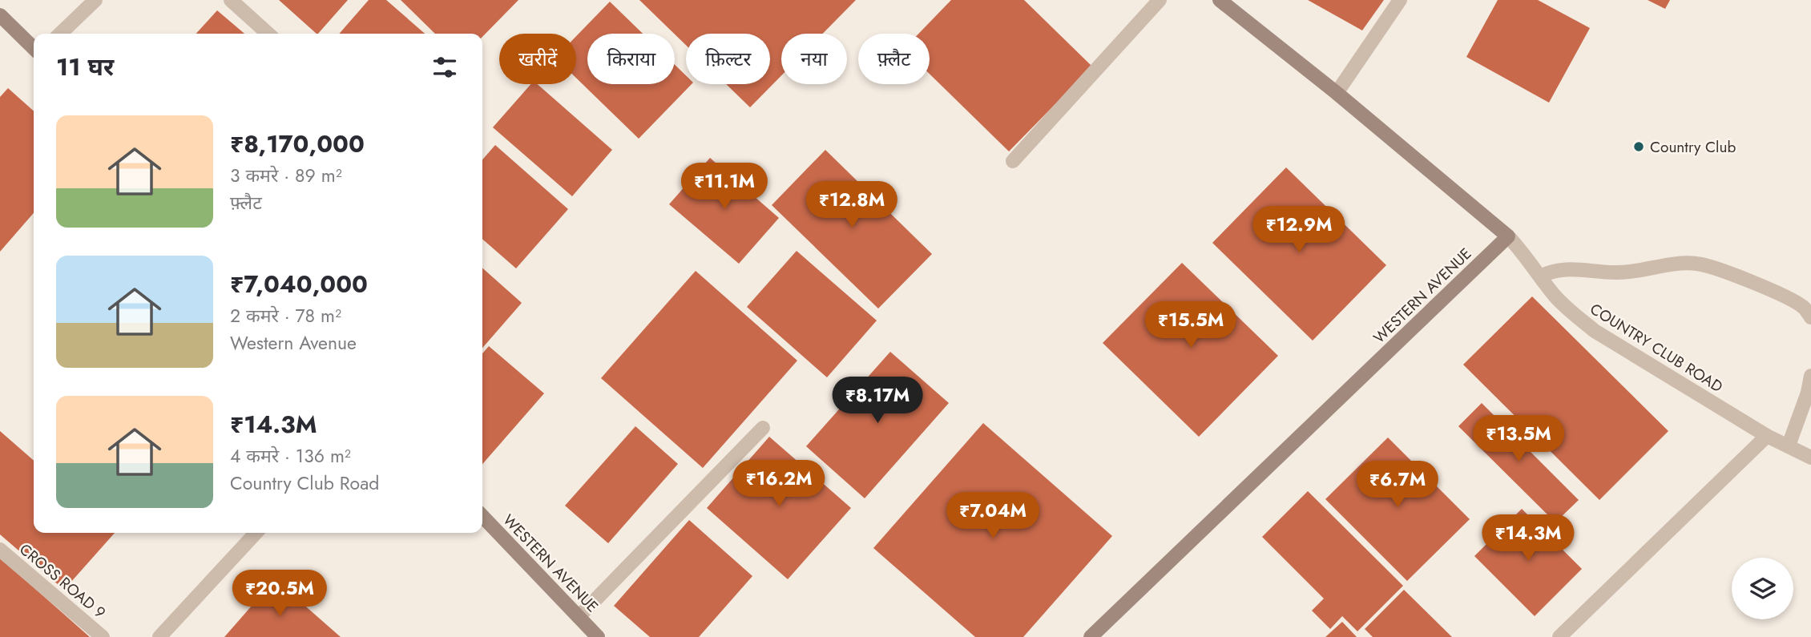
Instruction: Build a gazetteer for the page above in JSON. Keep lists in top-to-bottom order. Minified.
{"streets":{"street":["WESTERN AVENUE","COUNTRY CLUB ROAD","CROSS ROAD 9"]},"crossings":[["WESTERN AVENUE","COUNTRY CLUB ROAD"]],"places":["Country Club"],"page":{"chip":["खरीदें","किराया","फ़िल्टर","नया","फ़्लैट"],"heading":"11 घर","list":[{"name":"₹8,170,000","note":"3 कमरे · 89 m² · फ़्लैट"},{"name":"₹7,040,000","note":"2 कमरे · 78 m² · Western Avenue"},{"name":"₹14.3M","note":"4 कमरे · 136 m² · Country Club Road"}],"price":["₹11.1M","₹12.8M","₹12.9M","₹15.5M","₹8.17M","₹13.5M","₹16.2M","₹6.7M","₹7.04M","₹14.3M","₹20.5M"]}}
